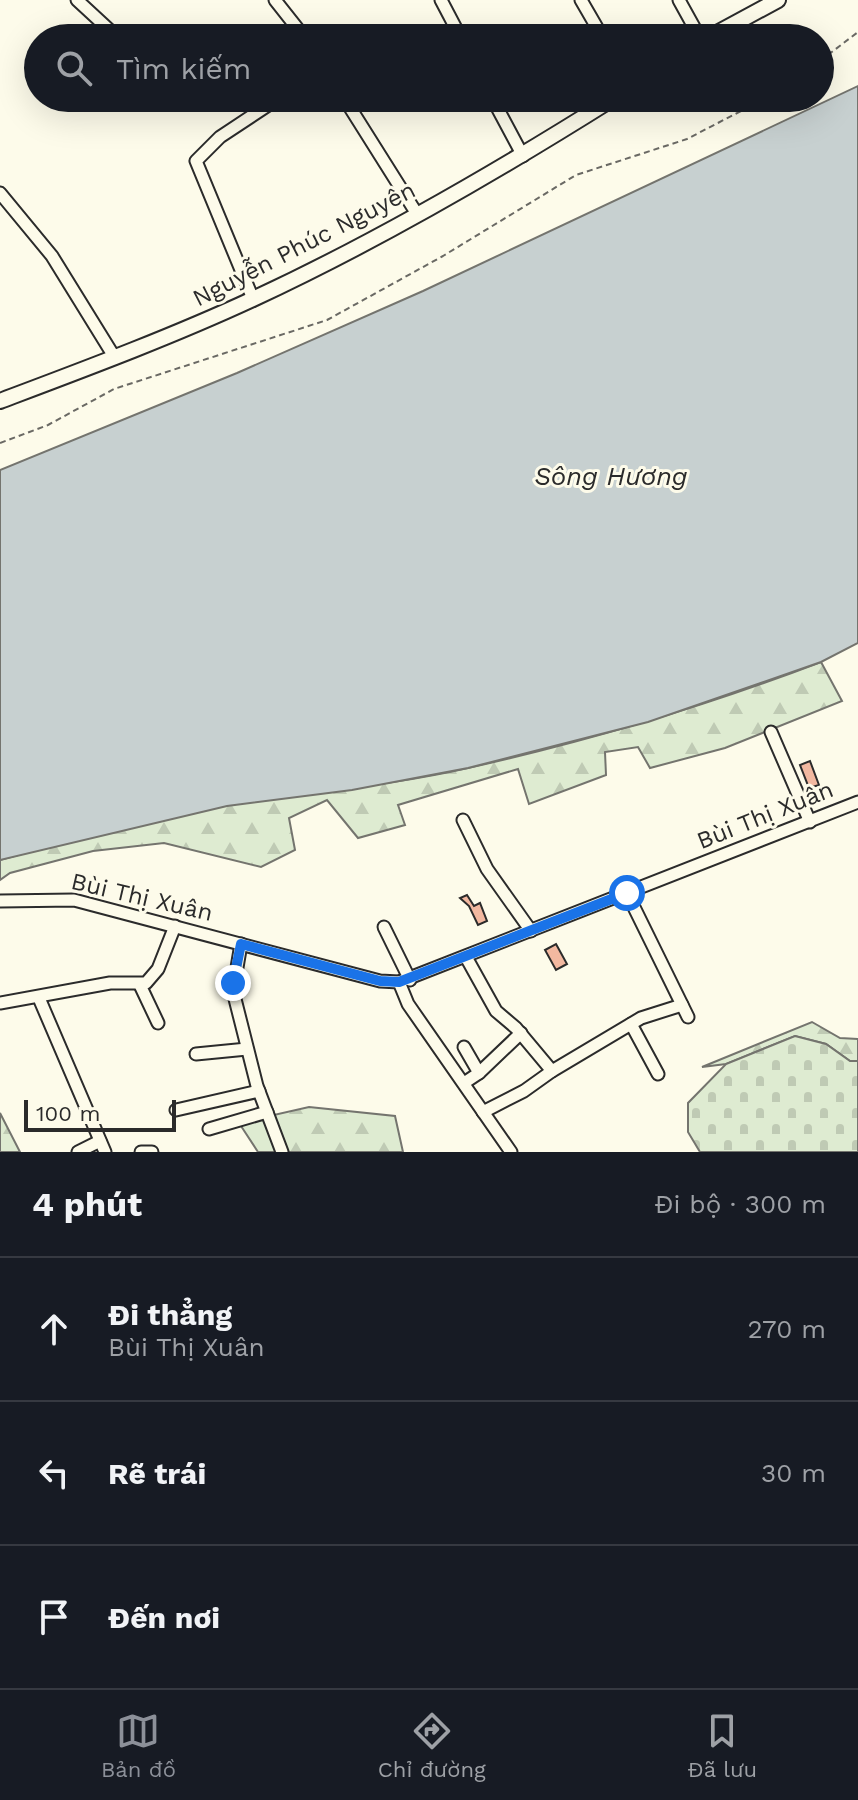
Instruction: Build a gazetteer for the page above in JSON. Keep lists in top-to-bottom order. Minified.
{"streets":{"main road":["Nguyễn Phúc Nguyên"],"street":["Bùi Thị Xuân"]},"water":["Sông Hương"],"scale_bar":"100 m","page":{"search":"Tìm kiếm","scale":"100 m","heading":["4 phút","Đi bộ · 300 m"],"list":[["Đi thẳng","Bùi Thị Xuân","270 m"],["Rẽ trái","30 m"],"Đến nơi"],"nav":["Bản đồ","Chỉ đường","Đã lưu"]}}
